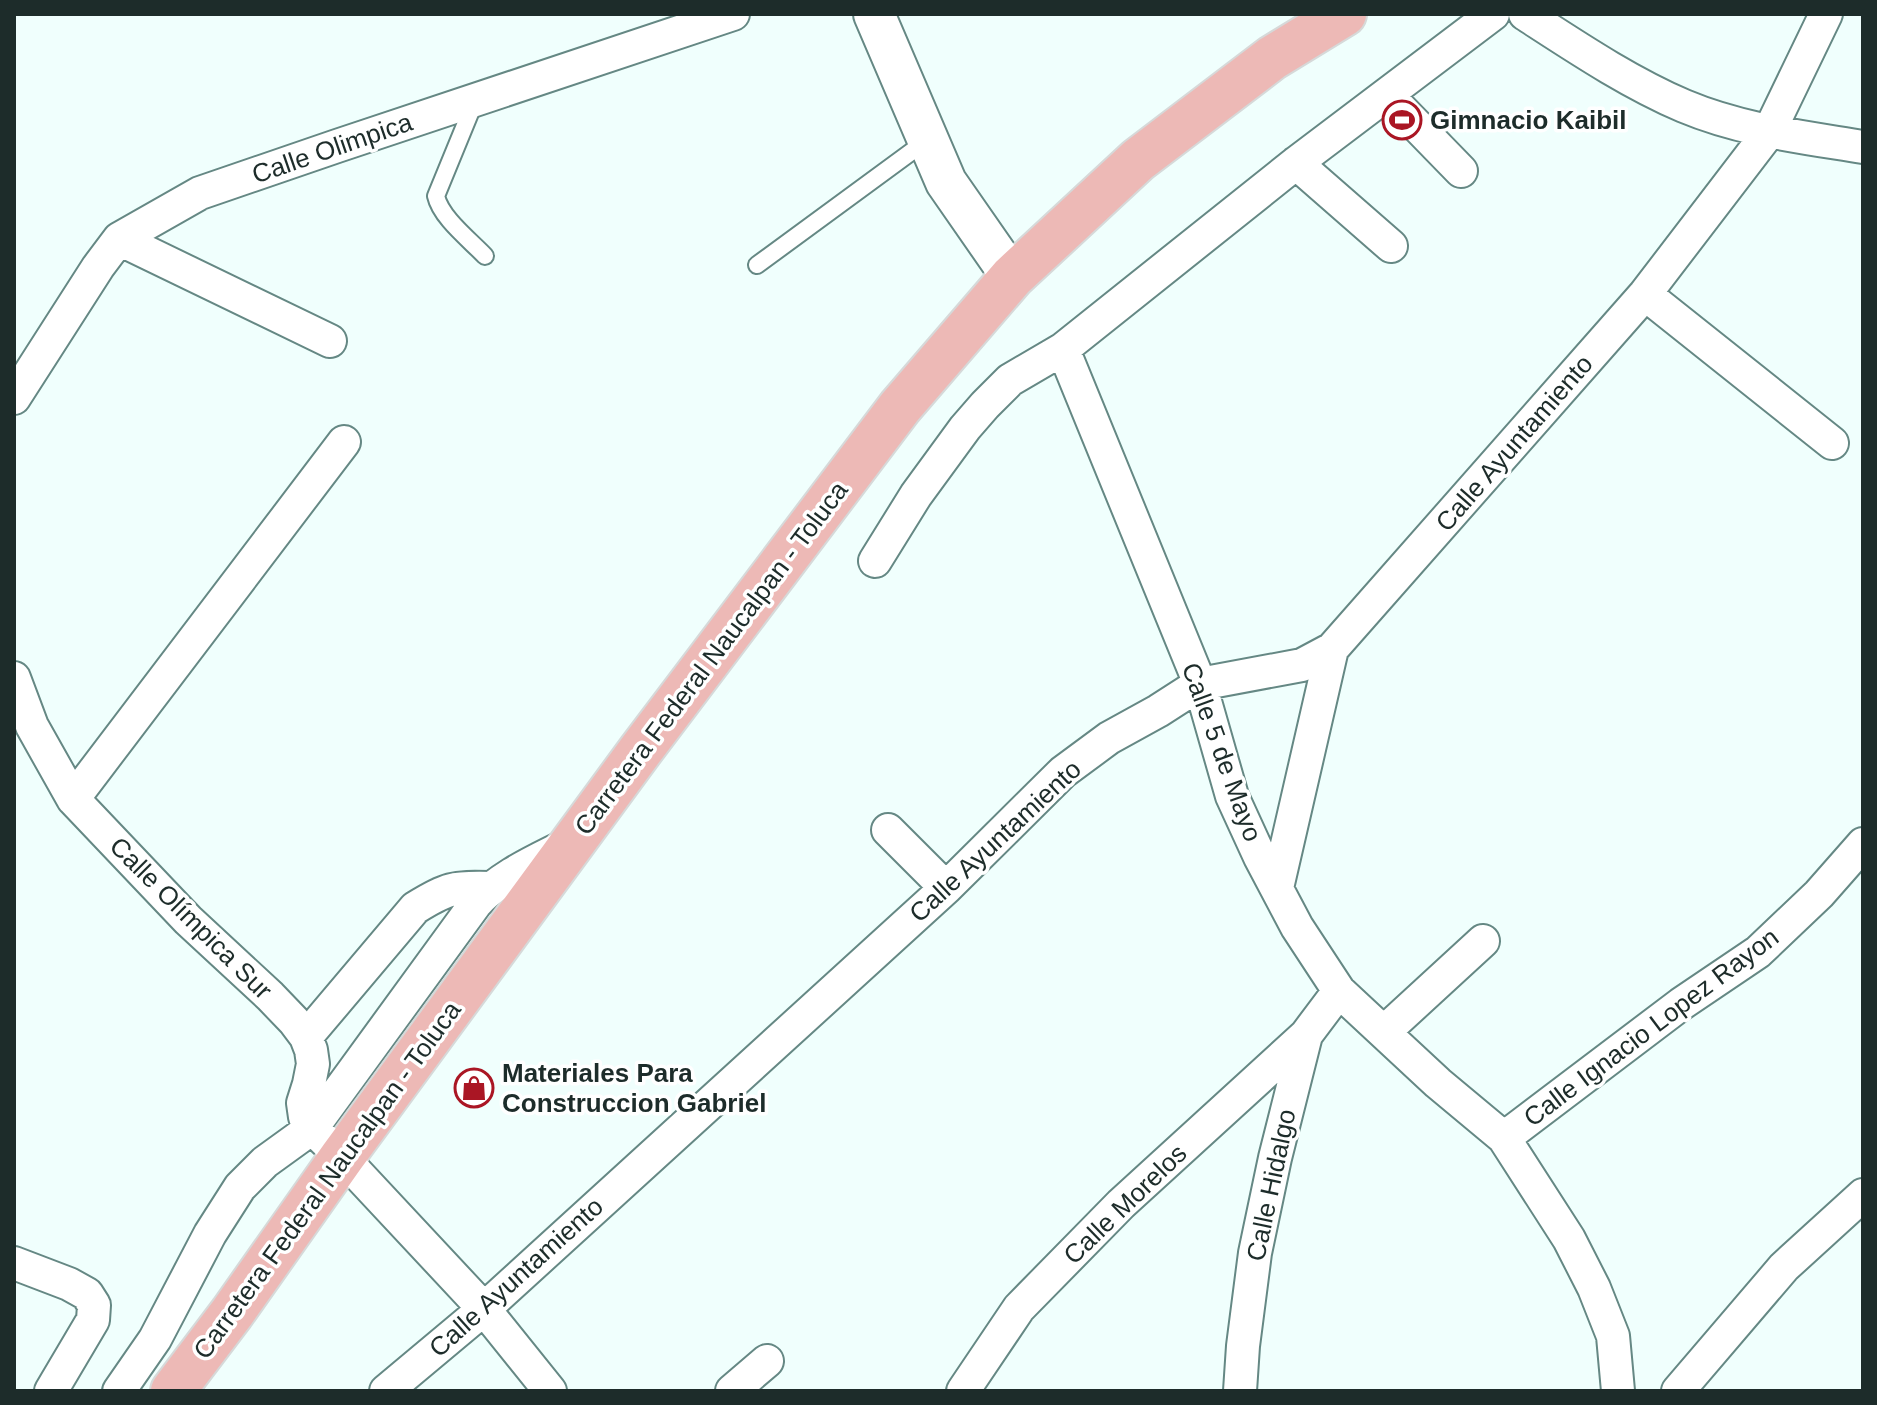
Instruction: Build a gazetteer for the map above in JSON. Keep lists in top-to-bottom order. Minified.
{"streets":{"main road":["Carretera Federal Naucalpan - Toluca"],"street":["Calle Olimpica","Calle Ayuntamiento","Calle 5 de Mayo","Calle Olímpica Sur","Calle Ignacio Lopez Rayon","Calle Hidalgo","Calle Morelos"]},"crossings":[["Calle Ayuntamiento","Calle 5 de Mayo"],["Calle 5 de Mayo","Calle Ignacio Lopez Rayon"],["Calle 5 de Mayo","Calle Hidalgo"],["Calle Hidalgo","Calle Morelos"]],"places":{"sports":["Gimnacio Kaibil"],"shop":["Materiales Para Construccion Gabriel"]}}
